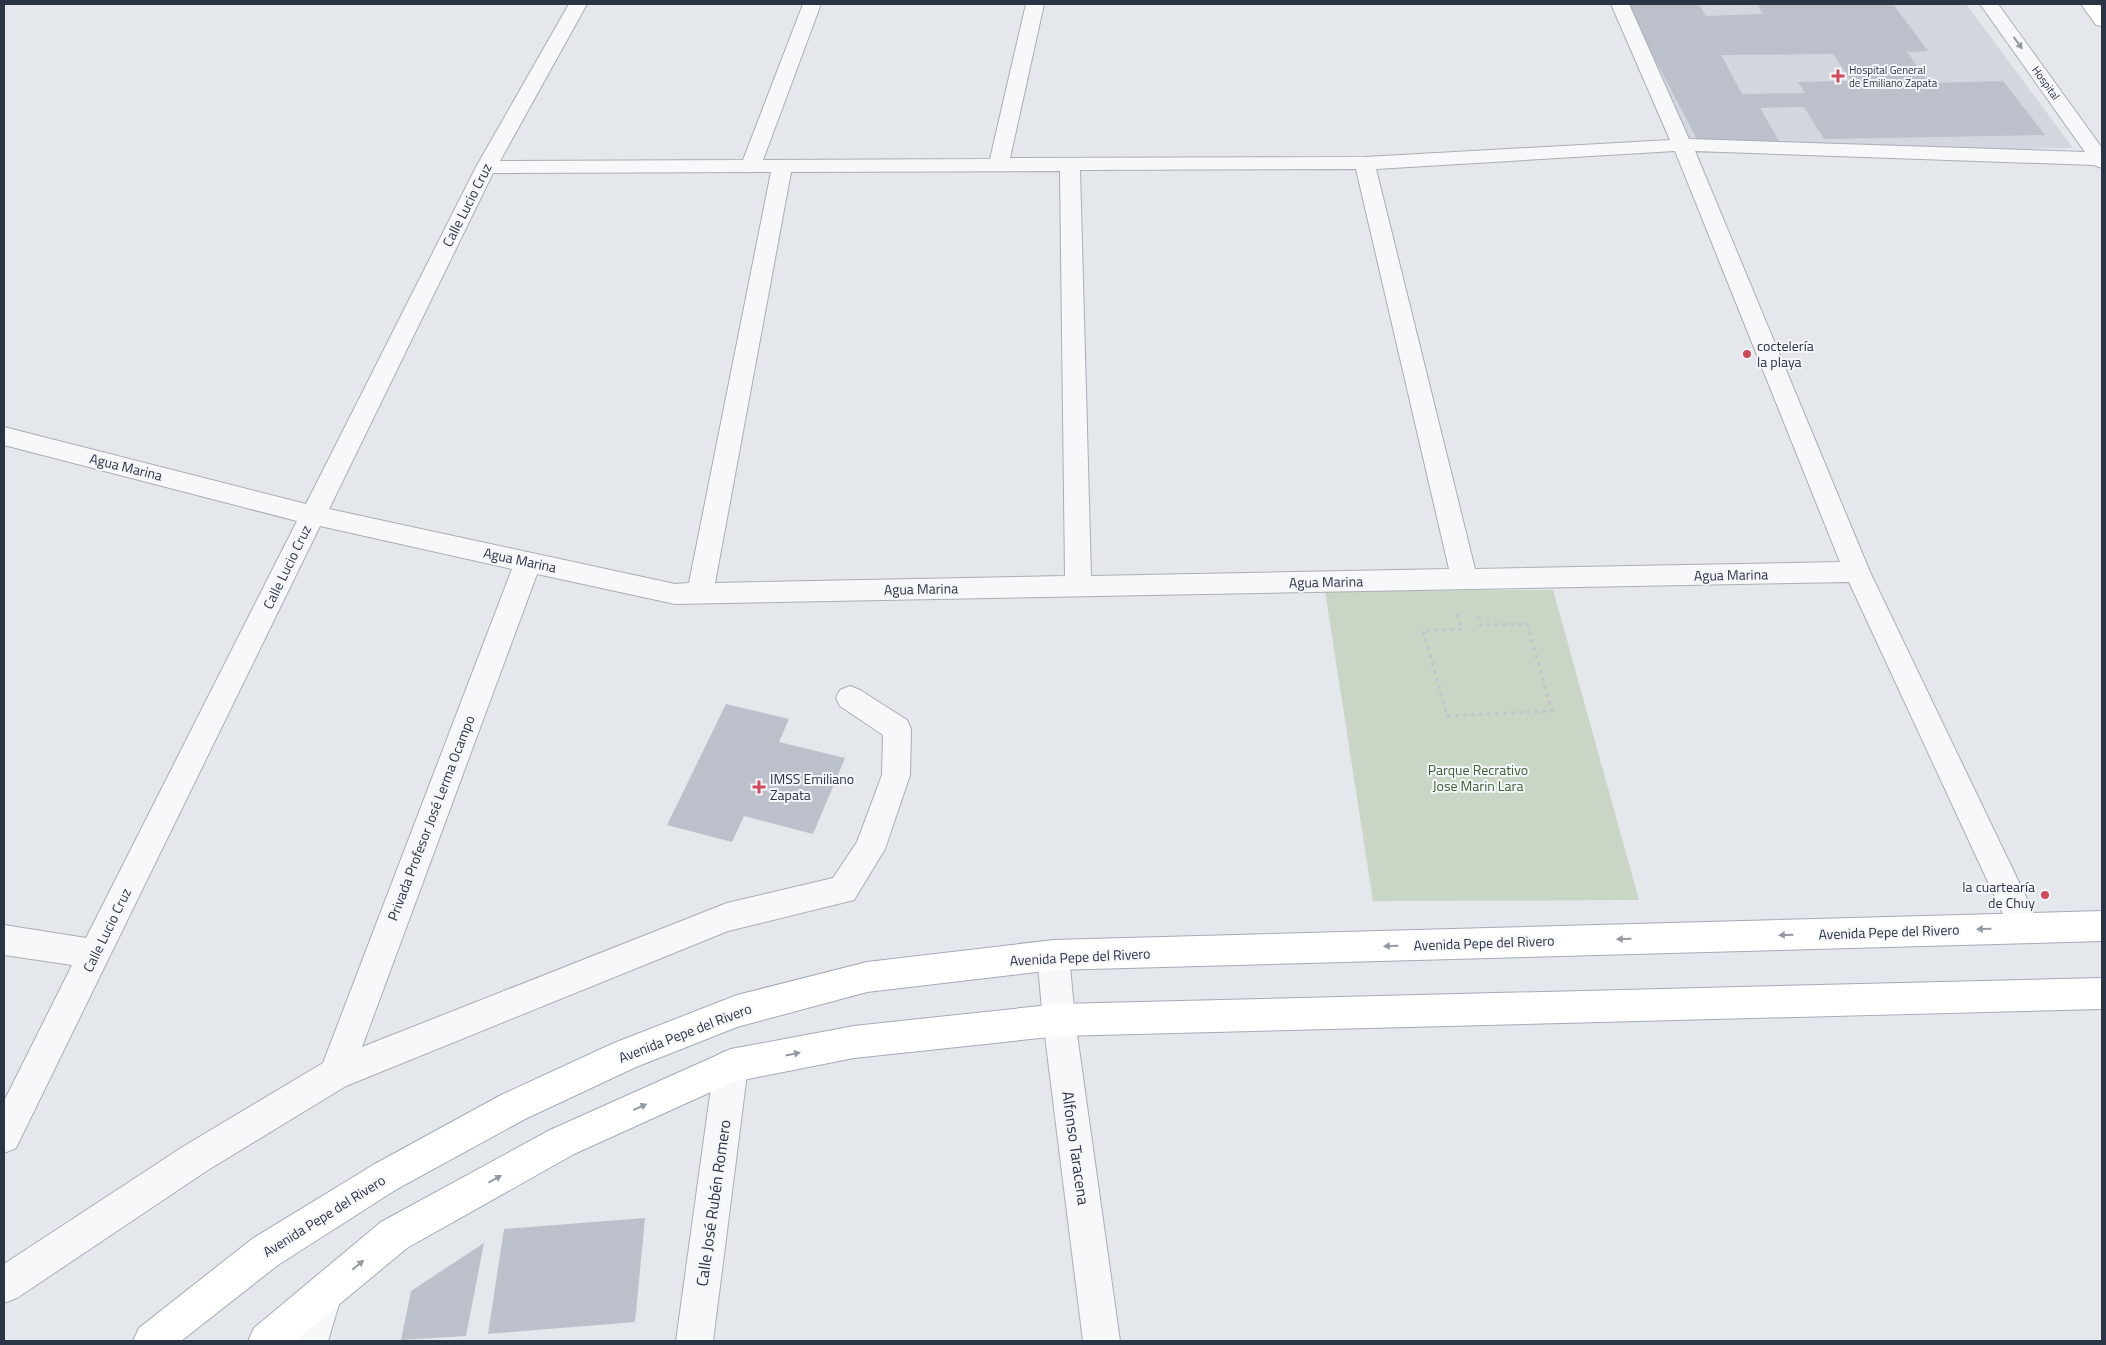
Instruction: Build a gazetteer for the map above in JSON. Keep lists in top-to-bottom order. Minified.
{"streets":{"main road":["Avenida Pepe del Rivero"],"street":["Hospital","Calle Lucio Cruz","Agua Marina","Privada Profesor José Lerma Ocampo","Alfonso Taracena","Calle José Rubén Romero"]},"crossings":[["Calle Lucio Cruz","Agua Marina"],["Agua Marina","Privada Profesor José Lerma Ocampo"],["Avenida Pepe del Rivero","Alfonso Taracena"]],"one_way":["Hospital"],"parks":["Parque Recrativo Jose Marin Lara"],"places":{"health":["Hospital General de Emiliano Zapata","IMSS Emiliano Zapata"],"other":["coctelería la playa","la cuartearía de Chuy"]}}
